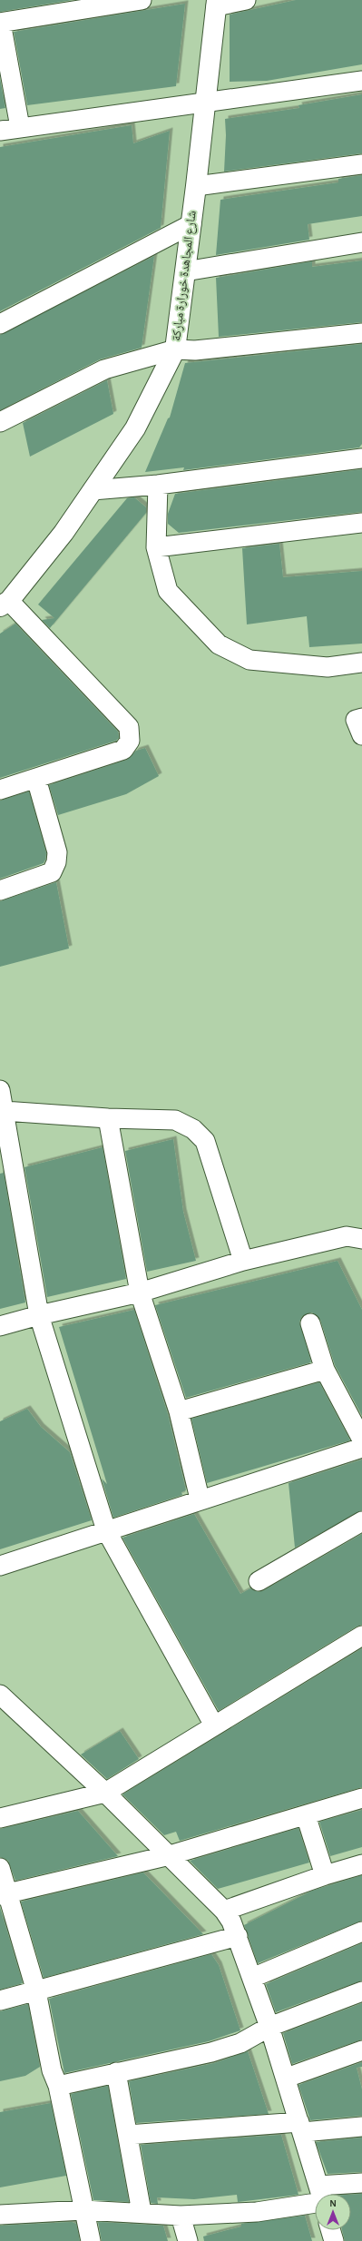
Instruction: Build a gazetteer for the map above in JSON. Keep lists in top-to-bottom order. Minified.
{"streets":{"street":["شارع المجاهدة خورارة مباركة"]},"north":"top"}
